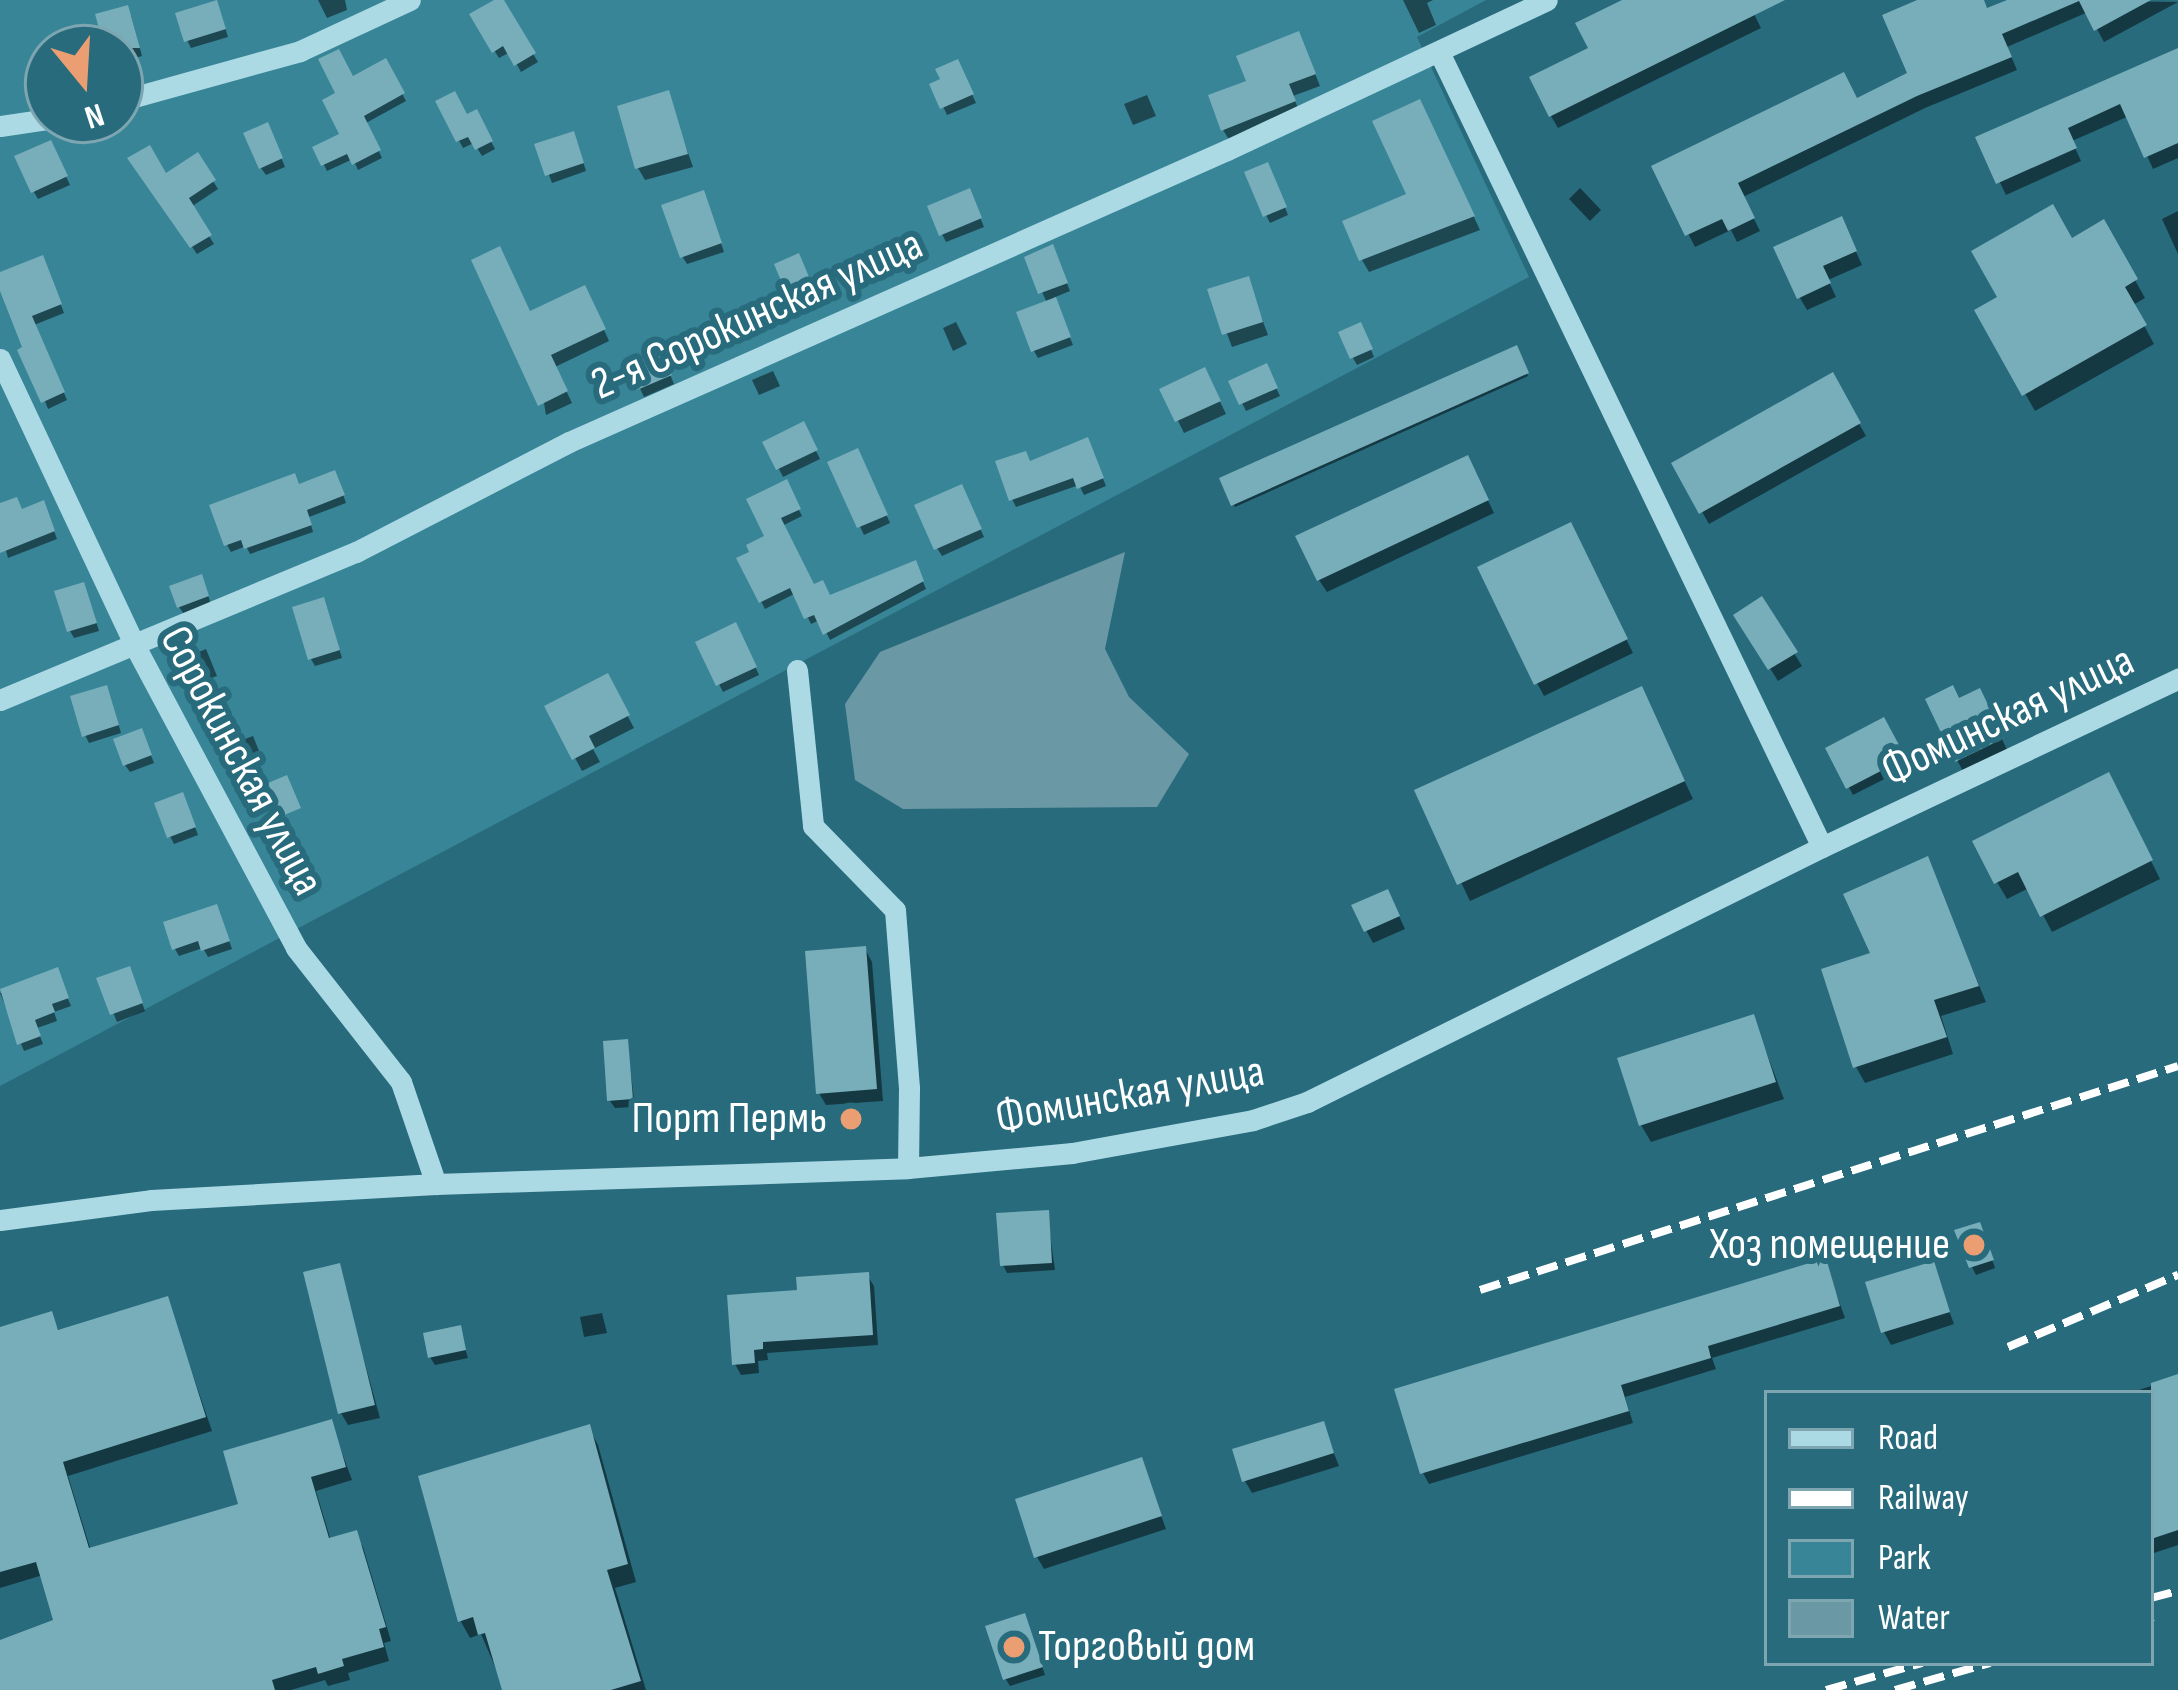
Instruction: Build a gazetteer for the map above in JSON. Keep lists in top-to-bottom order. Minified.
{"streets":{"street":["2-я Сорокинская улица","Фоминская улица","Сорокинская улица"]},"crossings":[["2-я Сорокинская улица","Сорокинская улица"],["Фоминская улица","Сорокинская улица"]],"places":["Порт Пермь","Хоз помещение","Торговый дом"],"legend":["Road","Railway","Park","Water"],"north":"bottom"}
